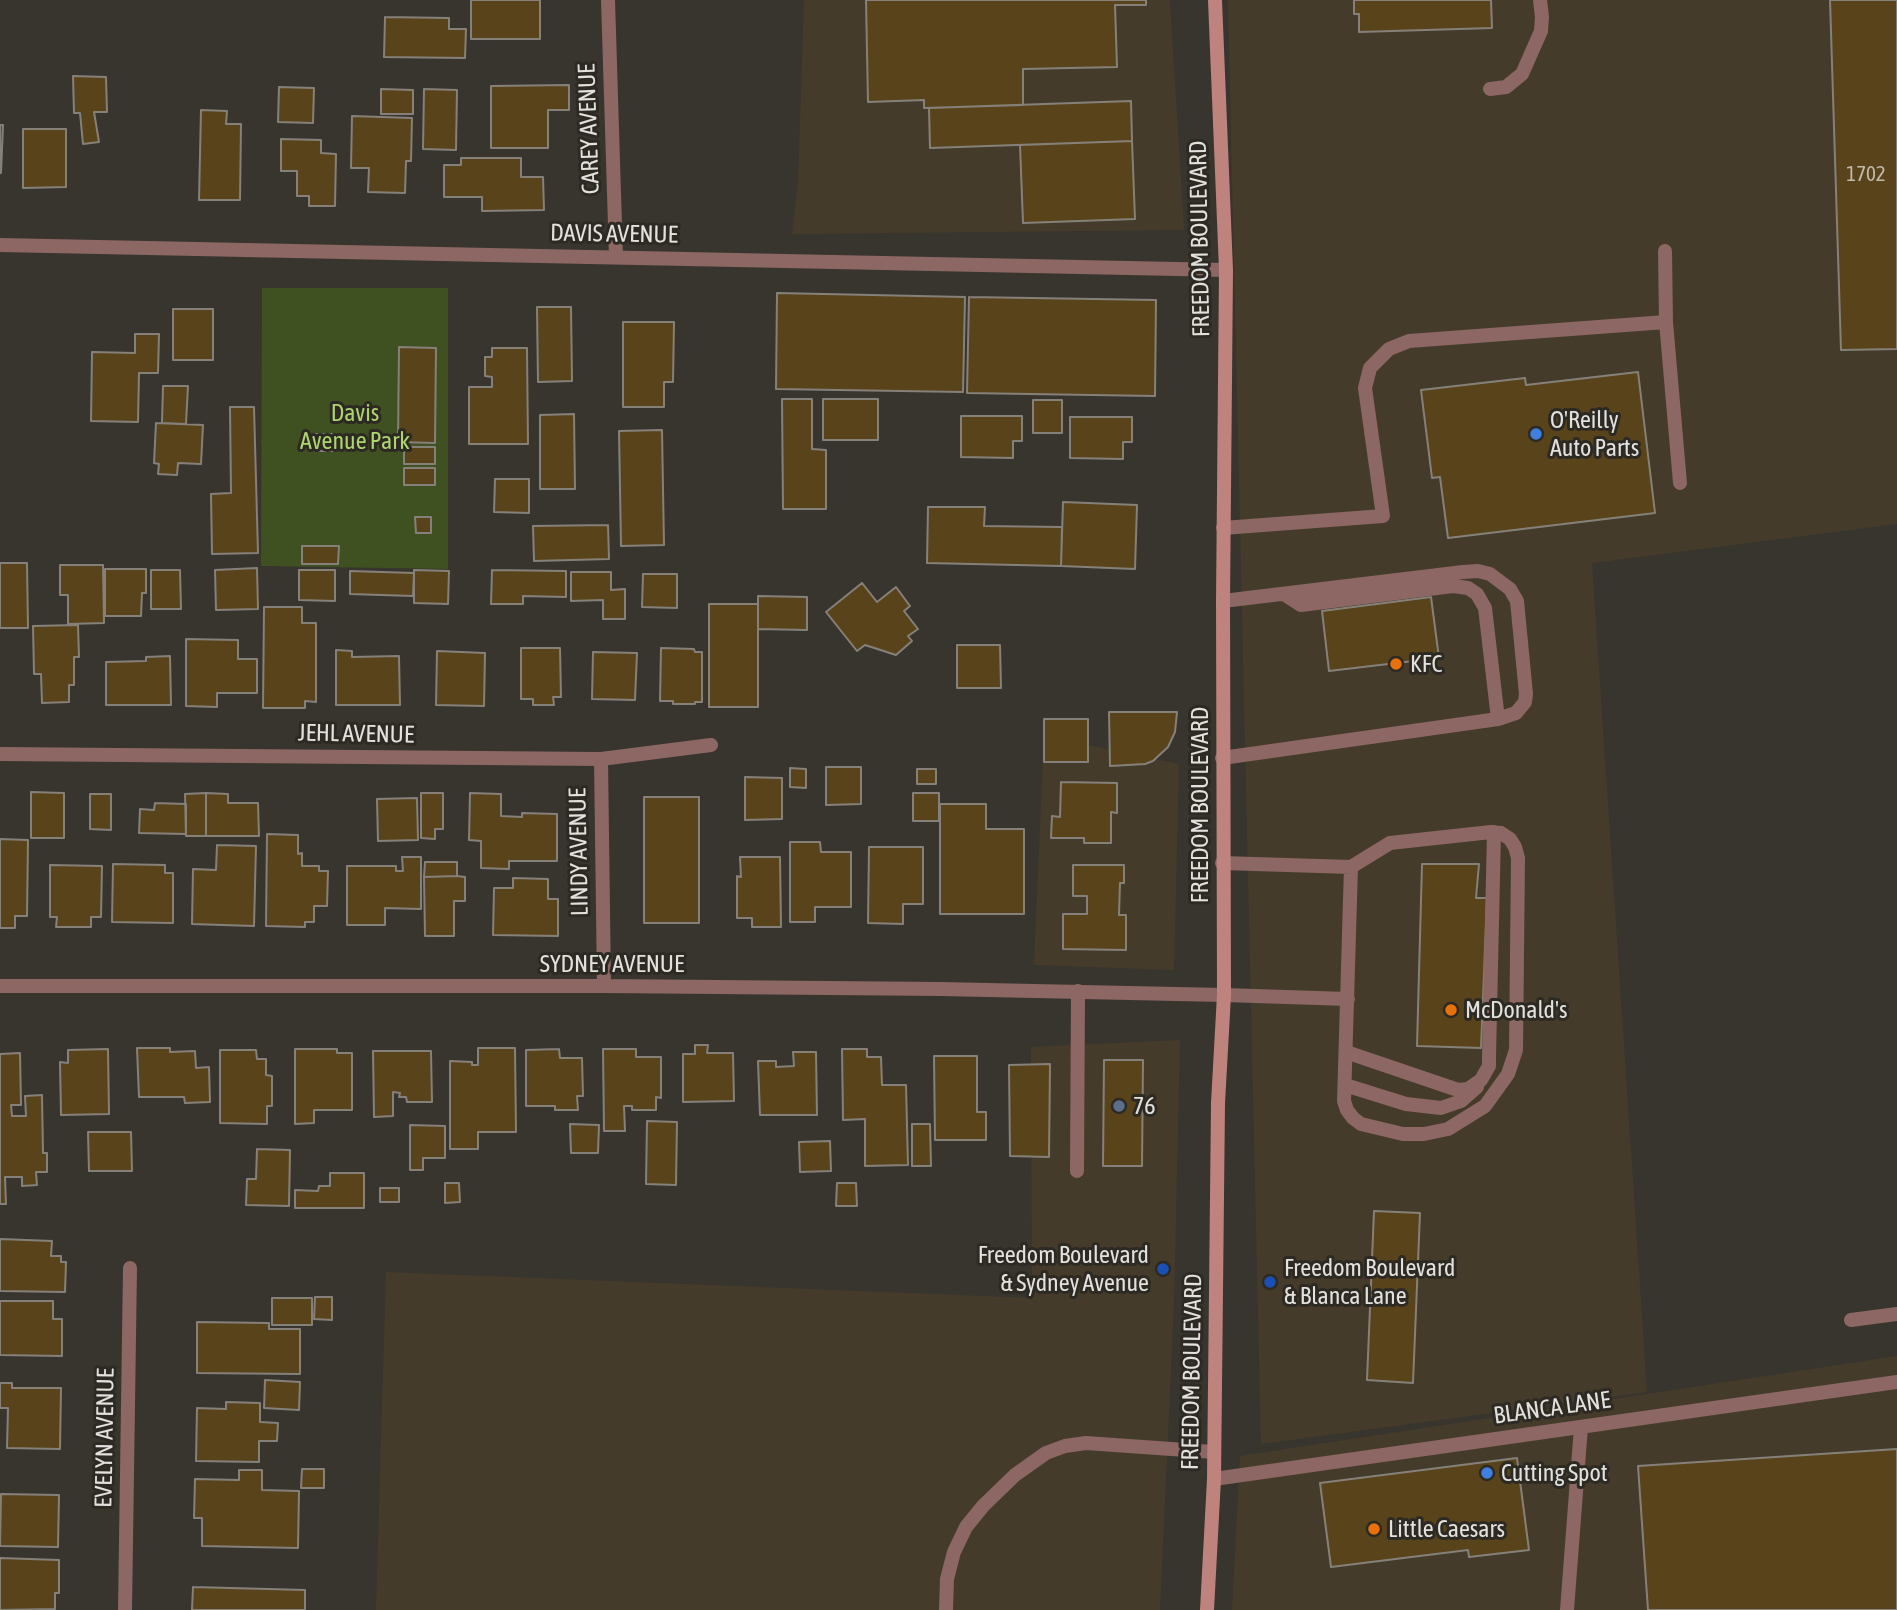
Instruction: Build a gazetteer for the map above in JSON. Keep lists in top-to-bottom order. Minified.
{"streets":{"main road":["FREEDOM BOULEVARD"],"street":["CAREY AVENUE","DAVIS AVENUE","JEHL AVENUE","LINDY AVENUE","SYDNEY AVENUE","BLANCA LANE","EVELYN AVENUE"]},"crossings":[["CAREY AVENUE","DAVIS AVENUE"],["DAVIS AVENUE","FREEDOM BOULEVARD"],["FREEDOM BOULEVARD","SYDNEY AVENUE"],["FREEDOM BOULEVARD","BLANCA LANE"],["JEHL AVENUE","LINDY AVENUE"],["LINDY AVENUE","SYDNEY AVENUE"]],"parks":["Davis Avenue Park"],"places":["O'Reilly Auto Parts","KFC","McDonald's","76","Freedom Boulevard & Sydney Avenue","Freedom Boulevard & Blanca Lane","Cutting Spot","Little Caesars"],"house_numbers":["1702"]}
